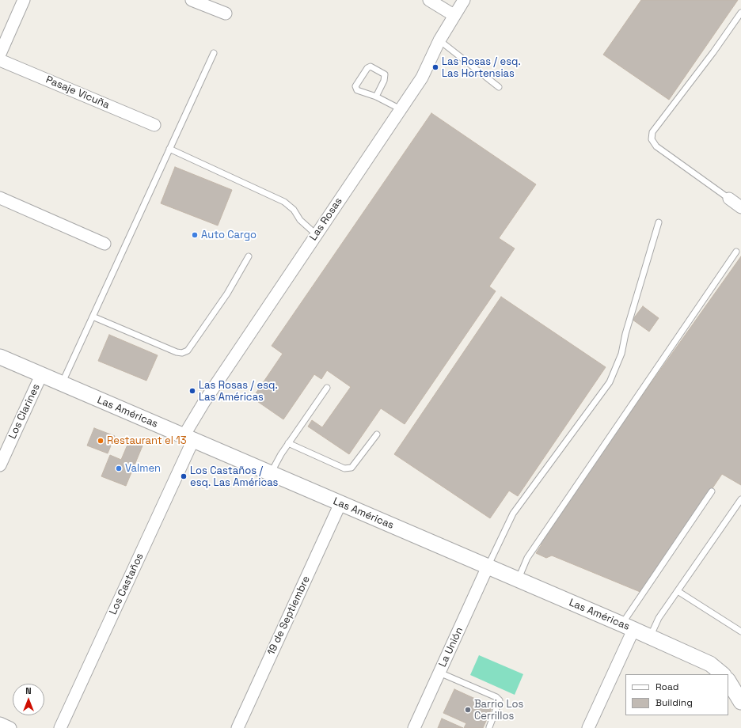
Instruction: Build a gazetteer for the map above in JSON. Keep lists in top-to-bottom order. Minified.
{"streets":{"street":["Pasaje Vicuña","Las Rosas","Los Clarines","Las Américas","Los Castaños","19 de Septiembre","La Unión"]},"crossings":[["Las Rosas","Las Américas"],["Las Rosas","Los Castaños"],["Los Clarines","Las Américas"],["Las Américas","Los Castaños"],["Las Américas","19 de Septiembre"],["Las Américas","La Unión"]],"places":["Las Rosas / esq. Las Hortensias","Auto Cargo","Las Rosas / esq. Las Américas","Restaurant el 13","Valmen","Los Castaños / esq. Las Américas","Barrio Los Cerrillos"],"legend":["Road","Building"],"north":"top"}
